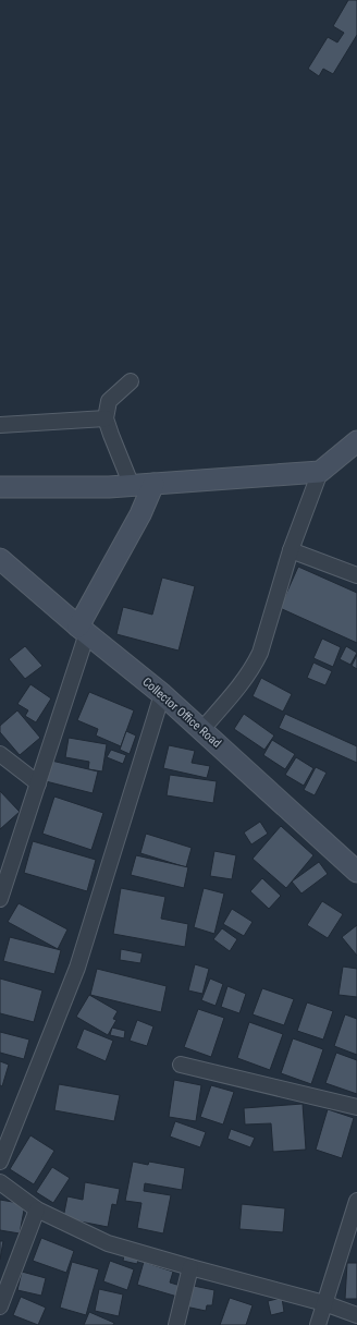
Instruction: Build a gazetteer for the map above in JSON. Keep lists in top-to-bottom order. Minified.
{"streets":{"street":["Collector Office Road"]}}
